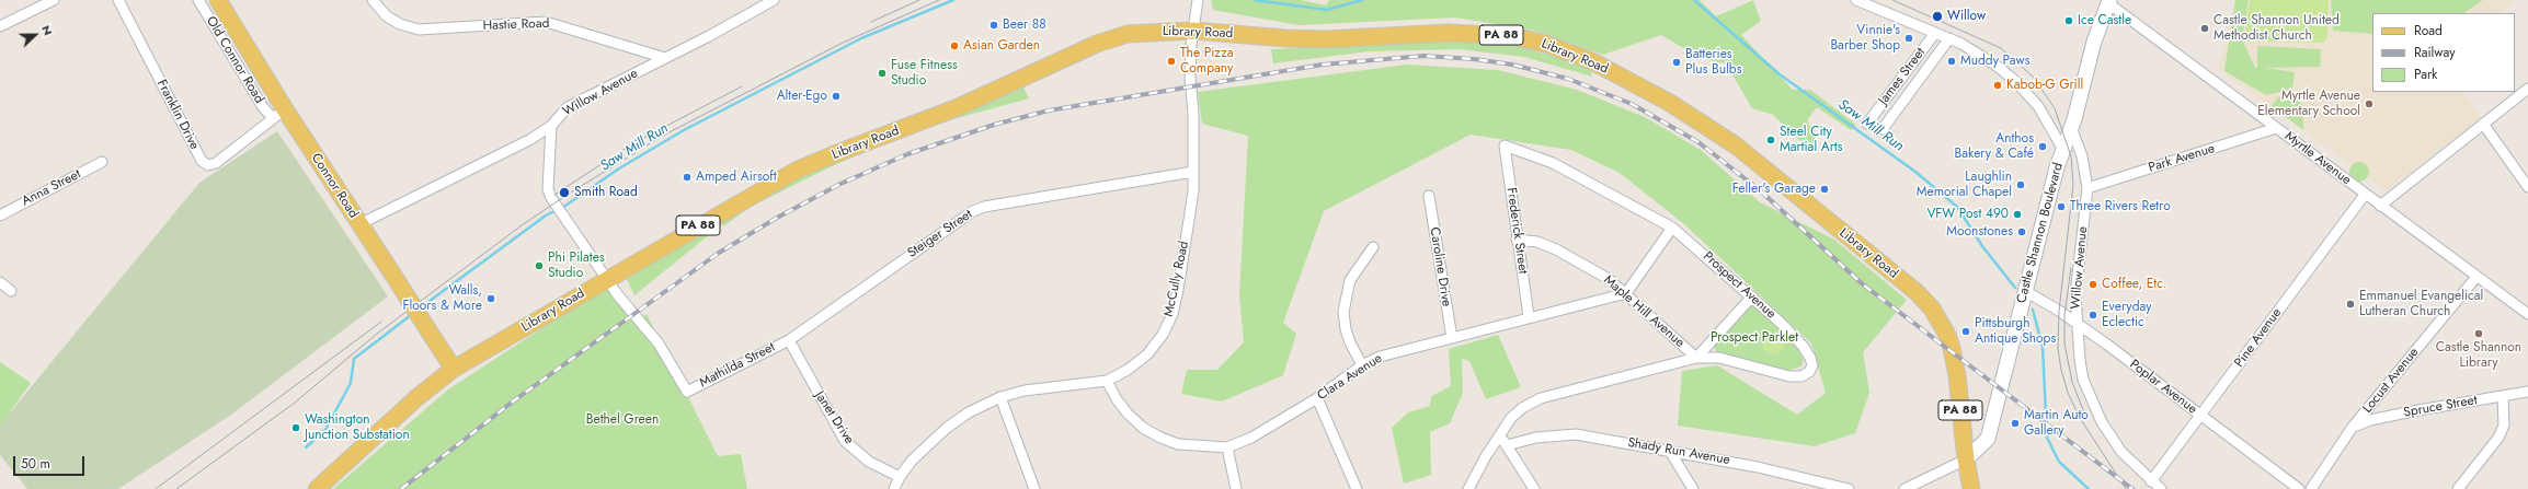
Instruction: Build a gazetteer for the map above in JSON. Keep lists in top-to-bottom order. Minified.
{"streets":{"main road":["Library Road","PA 88","Connor Road"],"street":["Hastie Road","Old Connor Road","James Street","Willow Avenue","Franklin Drive","Park Avenue","Myrtle Avenue","Anna Street","Frederick Street","Castle Shannon Boulevard","Steiger Street","Caroline Drive","McCully Road","Prospect Avenue","Maple Hill Avenue","Pine Avenue","Mathilda Street","Clara Avenue","Locust Avenue","Poplar Avenue","Spruce Street","Janet Drive","Shady Run Avenue"]},"crossings":[["Hastie Road","Willow Avenue"],["Library Road","Connor Road"],["Library Road","Castle Shannon Boulevard"],["Library Road","McCully Road"],["Library Road","Mathilda Street"],["Old Connor Road","Franklin Drive"],["Old Connor Road","Connor Road"],["Willow Avenue","Park Avenue"],["Willow Avenue","Connor Road"],["Willow Avenue","Castle Shannon Boulevard"],["Willow Avenue","Pine Avenue"],["Willow Avenue","Poplar Avenue"],["Franklin Drive","Connor Road"],["Park Avenue","Myrtle Avenue"],["Myrtle Avenue","Castle Shannon Boulevard"],["Myrtle Avenue","Pine Avenue"],["Myrtle Avenue","Locust Avenue"],["Frederick Street","Prospect Avenue"],["Frederick Street","Maple Hill Avenue"],["Frederick Street","Clara Avenue"],["Castle Shannon Boulevard","Poplar Avenue"],["Steiger Street","McCully Road"],["Steiger Street","Mathilda Street"],["Steiger Street","Janet Drive"],["Caroline Drive","Clara Avenue"],["McCully Road","Clara Avenue"],["McCully Road","Janet Drive"],["Prospect Avenue","Maple Hill Avenue"],["Maple Hill Avenue","Clara Avenue"],["Pine Avenue","Poplar Avenue"],["Mathilda Street","Janet Drive"],["Locust Avenue","Spruce Street"]],"water":["Saw Mill Run"],"parks":["Prospect Parklet","Bethel Green"],"places":["Willow","Ice Castle","Beer 88","Castle Shannon United Methodist Church","Vinnie's Barber Shop","Asian Garden","The Pizza Company","Muddy Paws","Batteries Plus Bulbs","Fuse Fitness Studio","Kabob-G Grill","Alter-Ego","Myrtle Avenue Elementary School","Steel City Martial Arts","Anthos Bakery & Café","Amped Airsoft","Laughlin Memorial Chapel","Feller's Garage","Smith Road","Three Rivers Retro","VFW Post 490","Moonstones","Phi Pilates Studio","Coffee, Etc.","Walls, Floors & More","Emmanuel Evangelical Lutheran Church","Everyday Eclectic","Pittsburgh Antique Shops","Castle Shannon Library","Martin Auto Gallery","Washington Junction Substation"],"legend":["Road","Railway","Park"],"scale_bar":"50 m","north":"right"}
